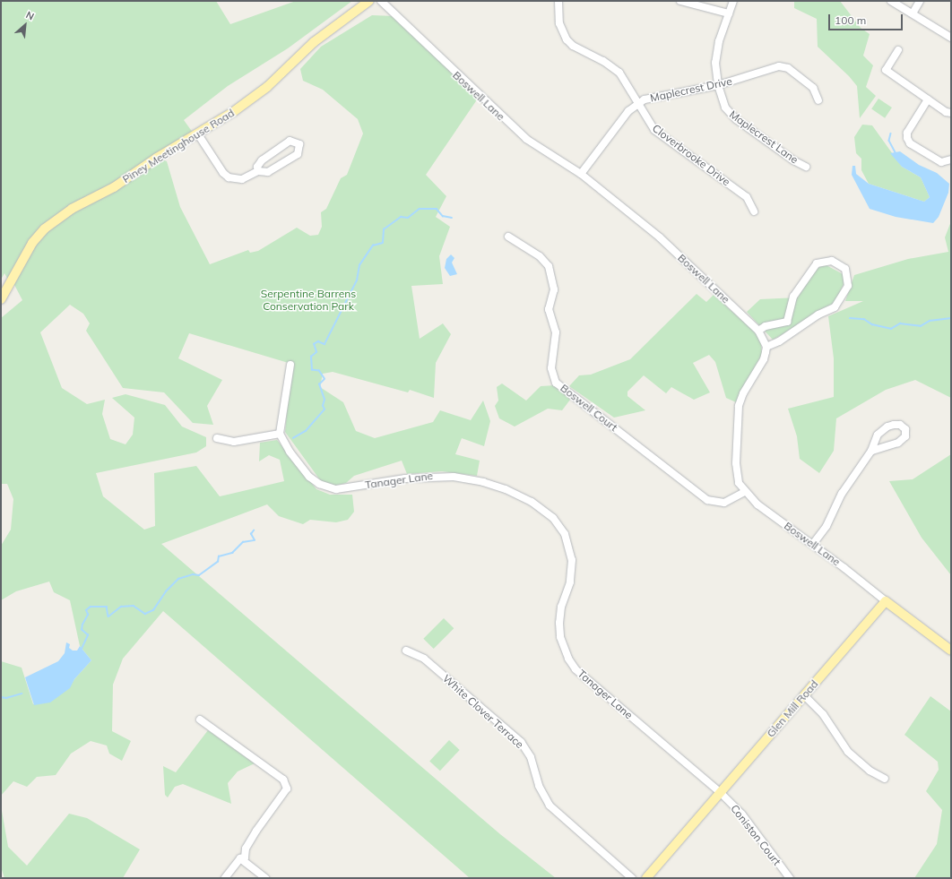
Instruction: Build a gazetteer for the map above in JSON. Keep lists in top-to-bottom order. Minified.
{"streets":{"main road":["Piney Meetinghouse Road","Glen Mill Road"],"street":["Maplecrest Drive","Boswell Lane","Maplecrest Lane","Cloverbrooke Drive","Boswell Court","Tanager Lane","White Clover Terrace","Coniston Court"]},"crossings":[["Maplecrest Drive","Boswell Lane"],["Maplecrest Drive","Maplecrest Lane"],["Maplecrest Drive","Cloverbrooke Drive"],["Boswell Lane","Boswell Court"],["Boswell Lane","Glen Mill Road"],["Tanager Lane","Glen Mill Road"],["Tanager Lane","Coniston Court"],["Glen Mill Road","Coniston Court"]],"parks":["Serpentine Barrens Conservation Park"],"scale_bar":"100 m","north":"top right"}
